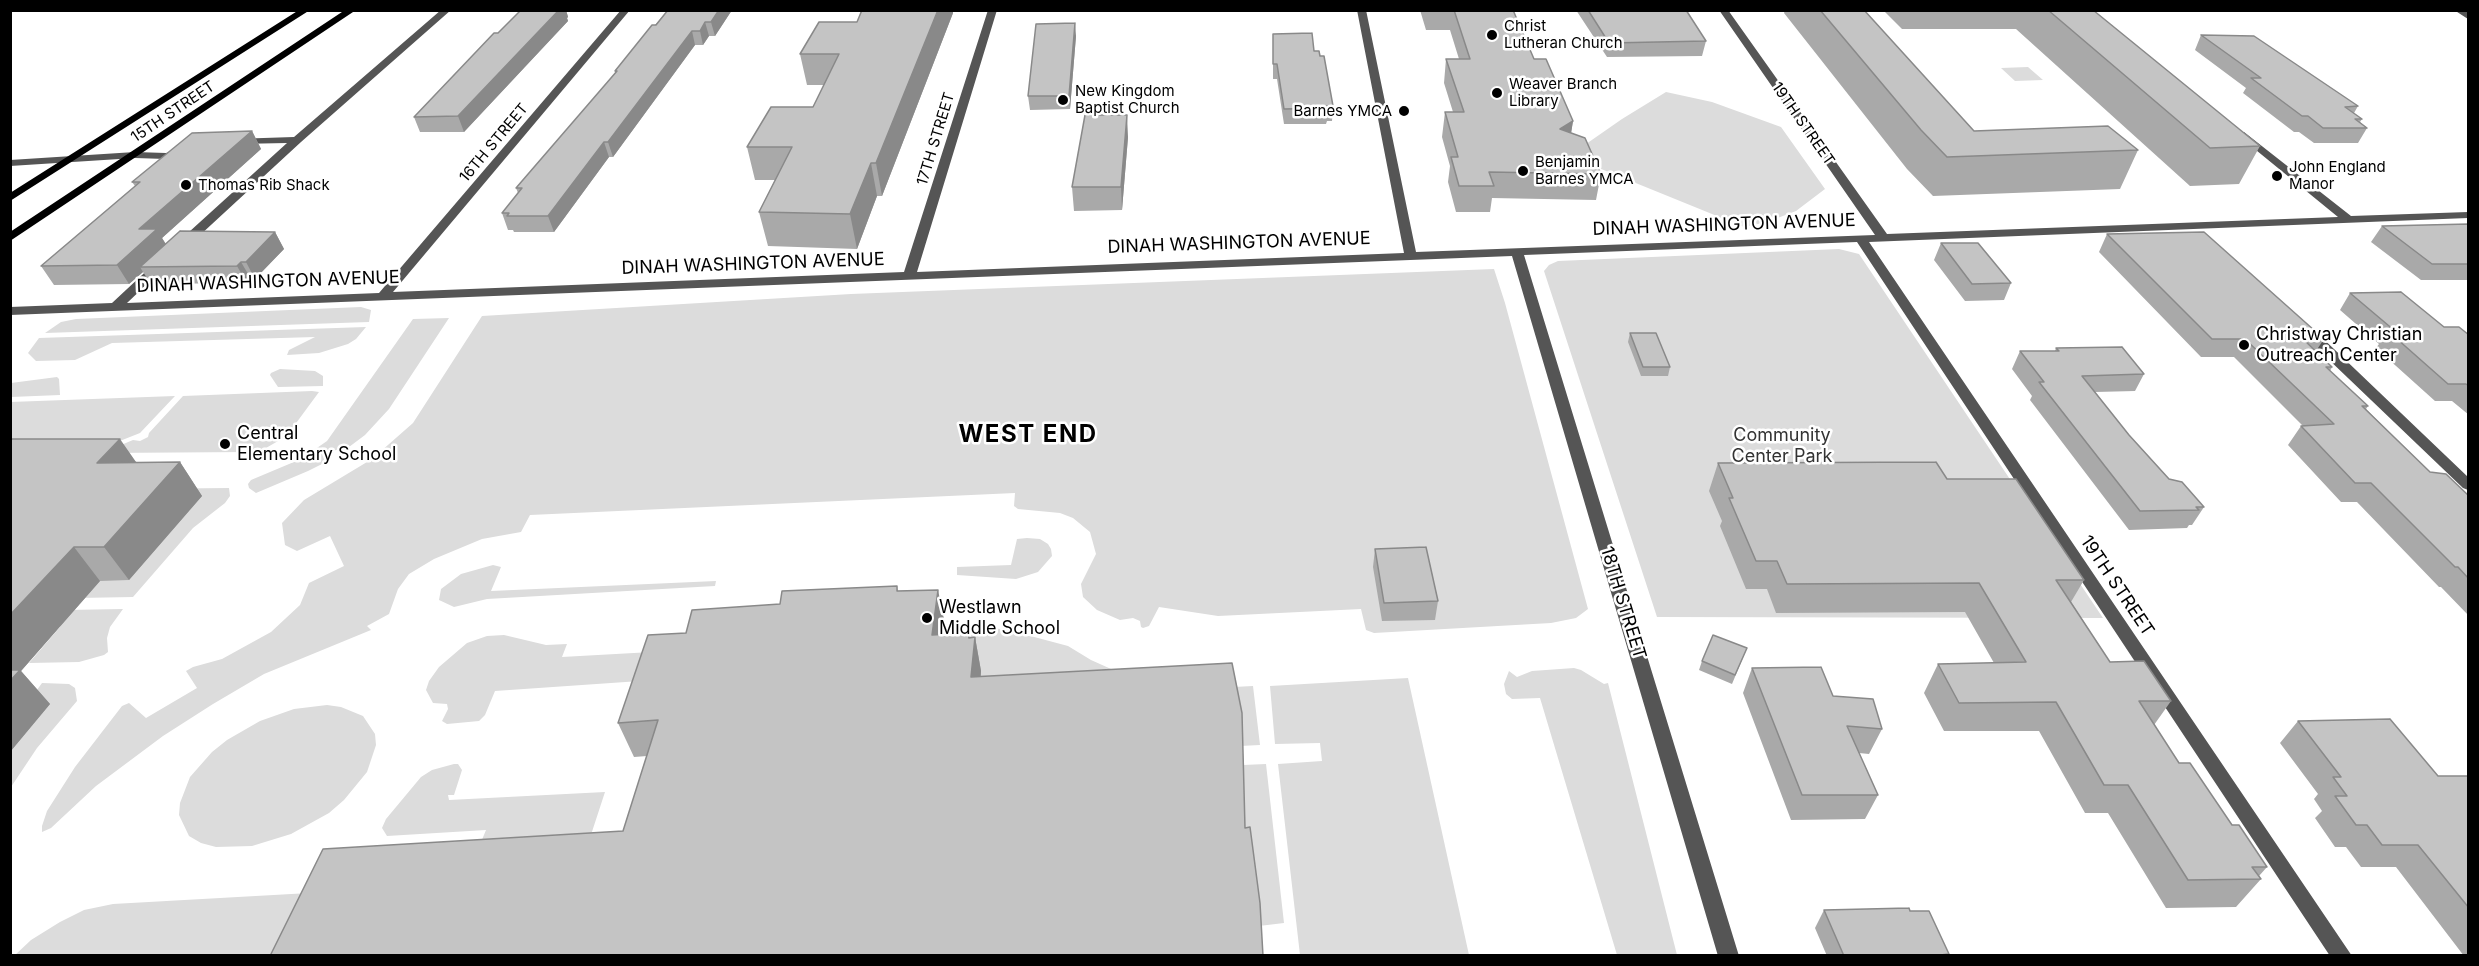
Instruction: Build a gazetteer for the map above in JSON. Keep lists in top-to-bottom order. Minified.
{"streets":{"main road":["15TH STREET"],"street":["19TH STREET","17TH STREET","16TH STREET","DINAH WASHINGTON AVENUE","18TH STREET"]},"crossings":[["19TH STREET","DINAH WASHINGTON AVENUE"],["17TH STREET","DINAH WASHINGTON AVENUE"],["16TH STREET","DINAH WASHINGTON AVENUE"],["DINAH WASHINGTON AVENUE","18TH STREET"]],"districts":["WEST END"],"parks":["Community Center Park"],"places":["Christ Lutheran Church","Weaver Branch Library","New Kingdom Baptist Church","Barnes YMCA","Benjamin Barnes YMCA","John England Manor","Thomas Rib Shack","Christway Christian Outreach Center","Central Elementary School","Westlawn Middle School"]}
